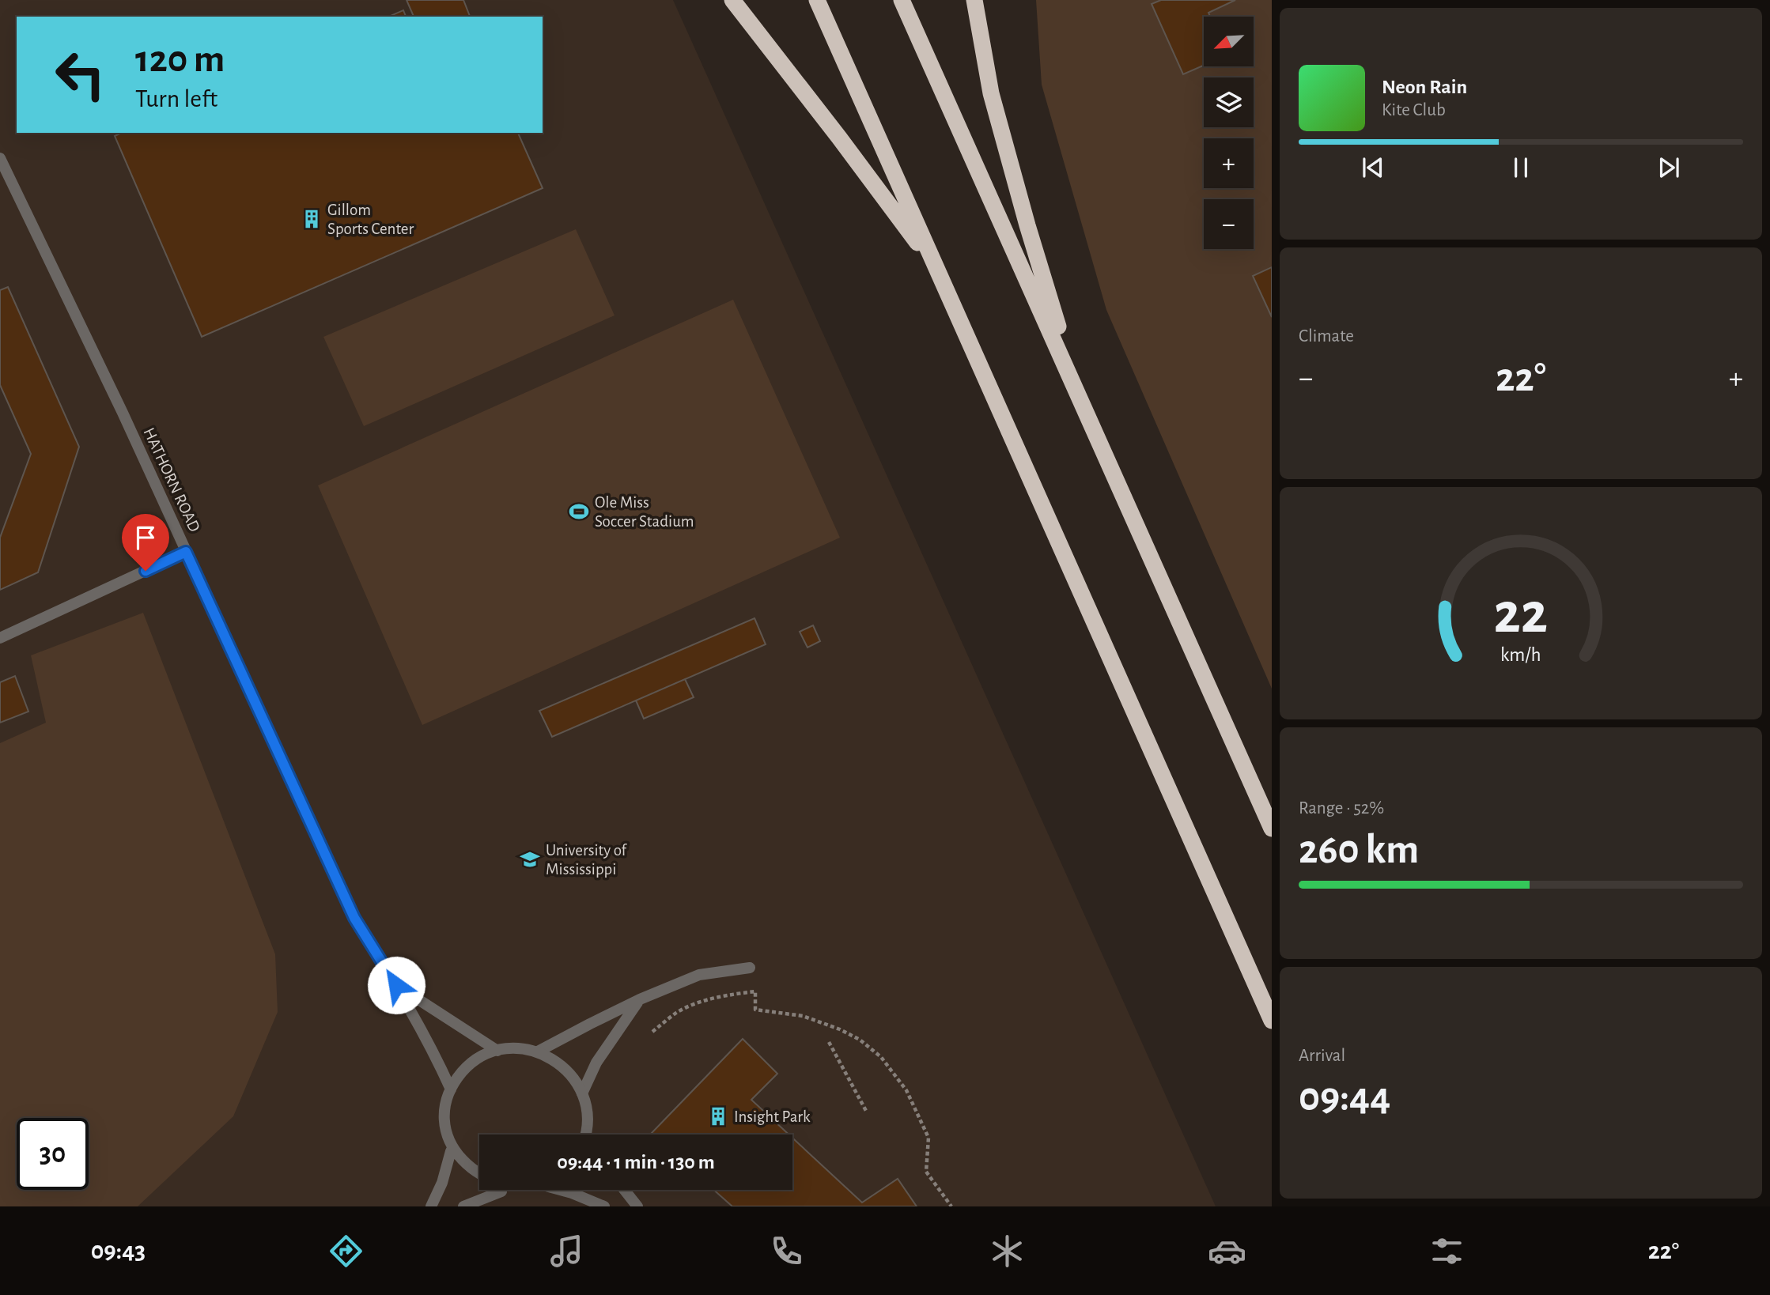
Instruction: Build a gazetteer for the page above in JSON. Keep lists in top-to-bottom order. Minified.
{"streets":{"street":["HATHORN ROAD"]},"places":{"building":["Gillom Sports Center","Insight Park"],"sports":["Ole Miss Soccer Stadium"],"school or university":["University of Mississippi"]},"north":"bottom left","page":{"map_buttons":["+","−"],"turn":["120 m","Turn left"],"song":["Neon Rain","Kite Club"],"tile":["Climate",["Range · 52%","260 km"],["Arrival","09:44"]],"heat":["−","22°","+"],"limit":"30","trip":"09:44 · 1 min · 130 m","tabs":["09:43","22°"],"gauge":["22","km/h"]}}
